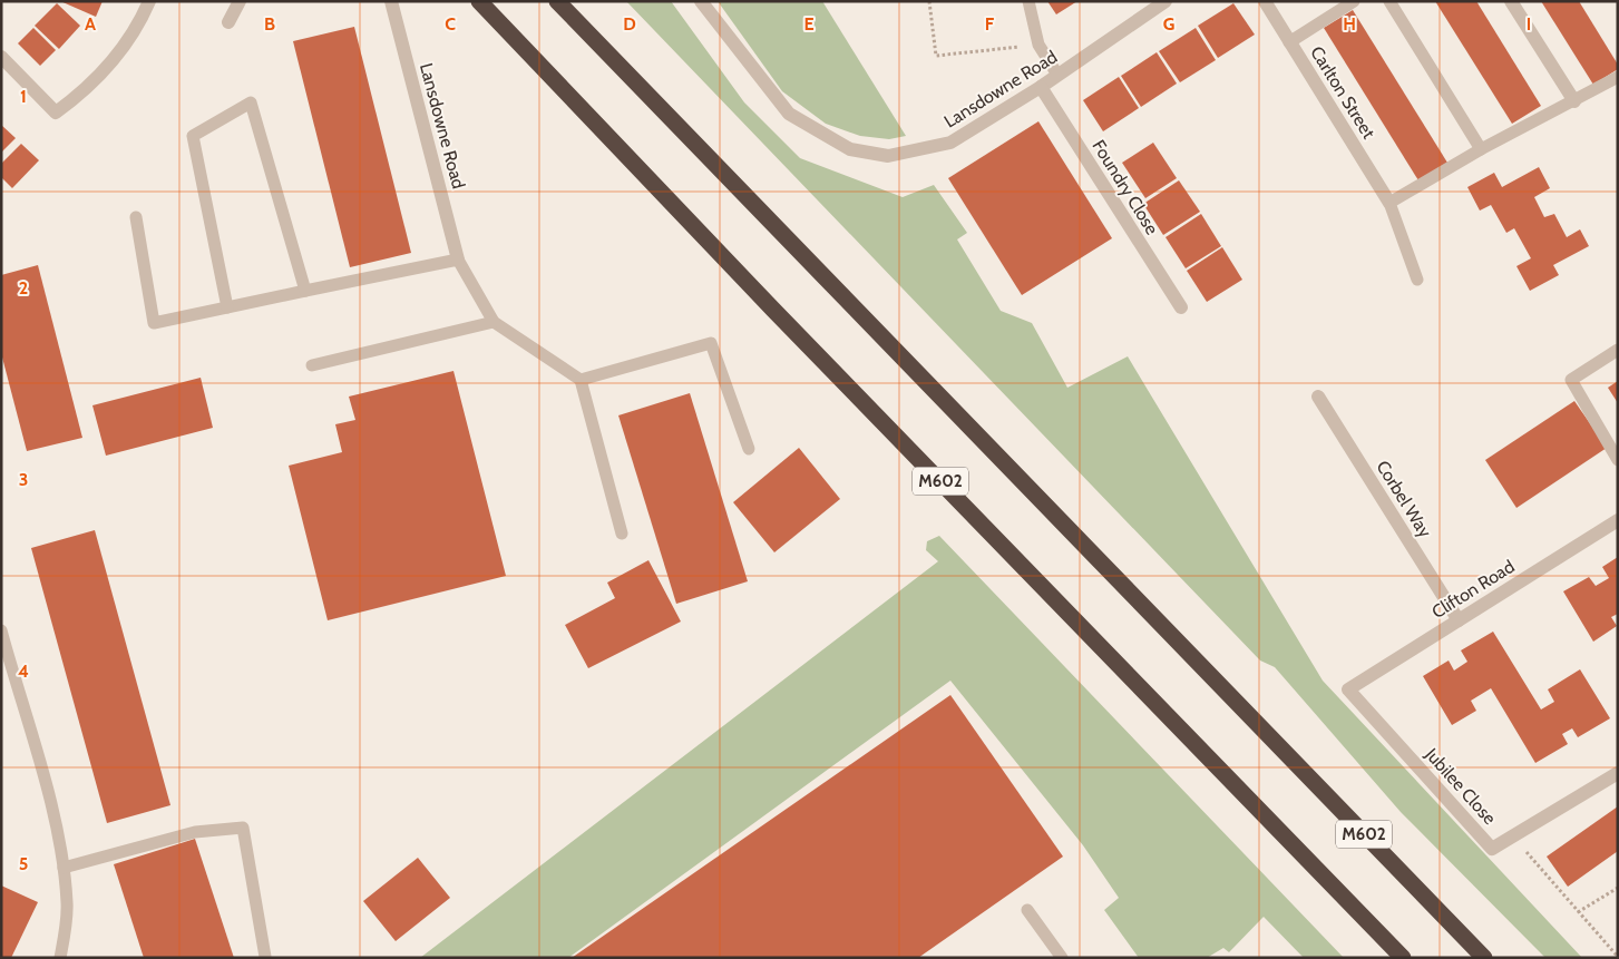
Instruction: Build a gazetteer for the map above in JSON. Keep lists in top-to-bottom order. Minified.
{"streets":{"highway":["M602"],"street":["Lansdowne Road","Carlton Street","Foundry Close","Corbel Way","Clifton Road","Jubilee Close"]},"crossings":[["Lansdowne Road","Foundry Close"],["Corbel Way","Clifton Road"],["Clifton Road","Jubilee Close"]],"grid":{"columns":["A","B","C","D","E","F","G","H","I"],"rows":["1","2","3","4","5"]}}
